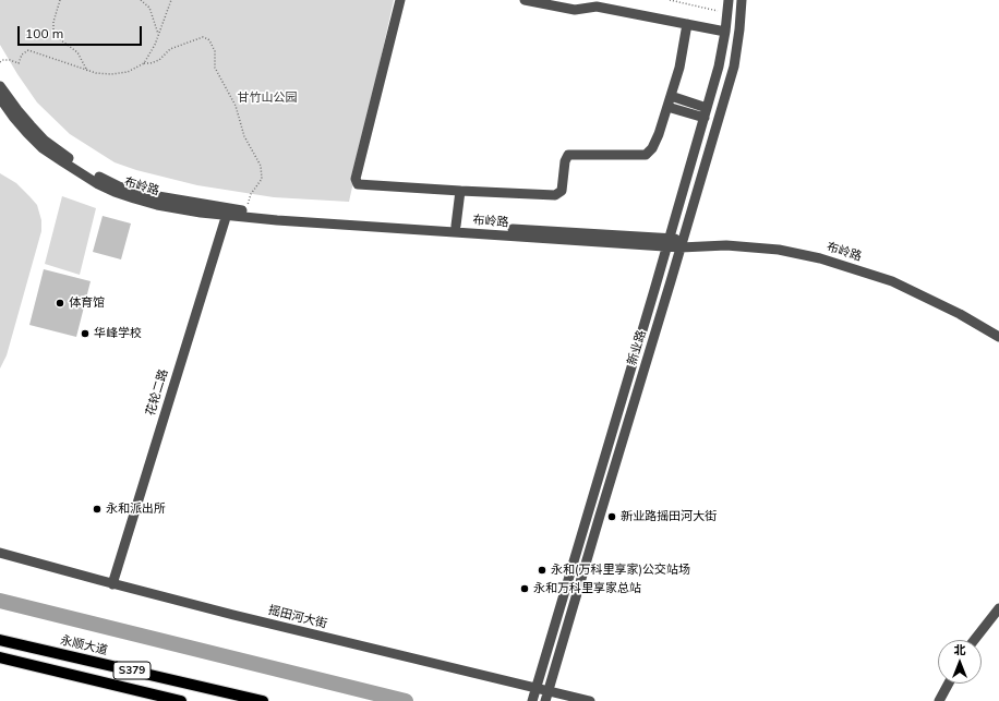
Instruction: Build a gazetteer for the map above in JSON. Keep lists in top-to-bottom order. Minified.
{"streets":{"main road":["永顺大道","S379"],"street":["布岭路","新业路","花轮二路","摇田河大街"]},"crossings":[["布岭路","新业路"],["布岭路","花轮二路"],["新业路","摇田河大街"],["花轮二路","摇田河大街"]],"parks":["甘竹山公园"],"places":["体育馆","华峰学校","永和派出所","新业路摇田河大街","永和(万科里享家)公交站场","永和万科里享家总站"],"scale_bar":"100 m","north":"top"}
